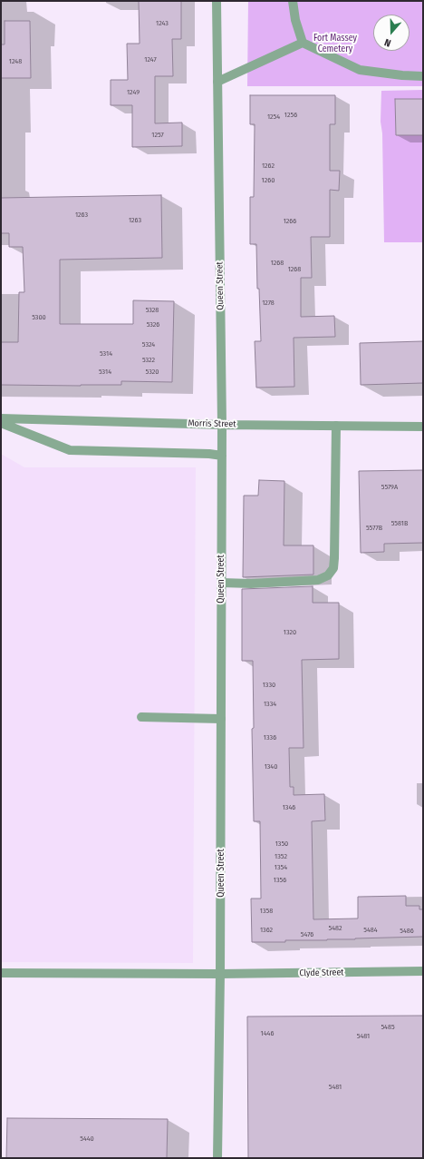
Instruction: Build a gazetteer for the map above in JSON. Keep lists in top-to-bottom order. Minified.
{"streets":{"street":["Queen Street","Morris Street","Clyde Street"]},"crossings":[["Queen Street","Morris Street"],["Queen Street","Clyde Street"]],"parks":["Fort Massey Cemetery"],"house_numbers":["1243","1247","1248","1249","1256","1254","1257","1262","1260","1263","1263","1266","1268","1268","1278","5328","5300","5326","5324","5314","5322","5314","5320","5579A","5581B","5577B","1320","1330","1334","1336","1340","1346","1350","1352","1354","1356","1358","5482","1362","5484","5486","5476","5485","1446","5481","5481","5440"],"north":"bottom"}
